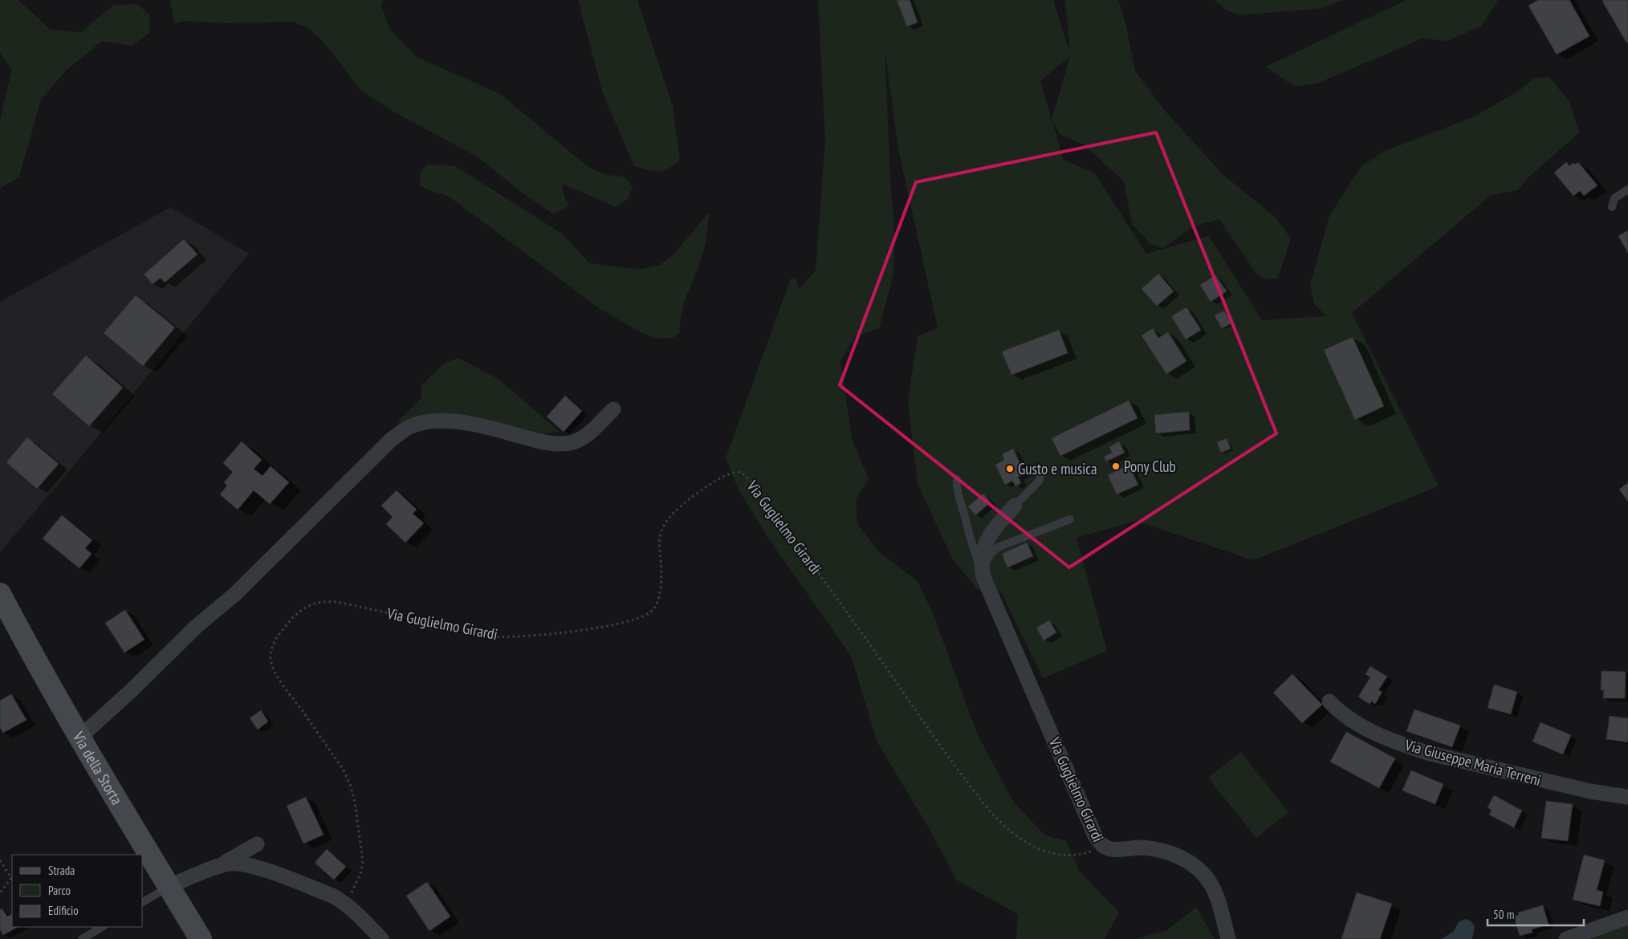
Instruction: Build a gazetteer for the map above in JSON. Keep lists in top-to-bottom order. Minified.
{"streets":{"main road":["Via della Storta"],"street":["Via Guglielmo Girardi","Via Giuseppe Maria Terreni"]},"places":["Pony Club","Gusto e musica"],"legend":["Strada","Parco","Edificio"],"scale_bar":"50 m"}
